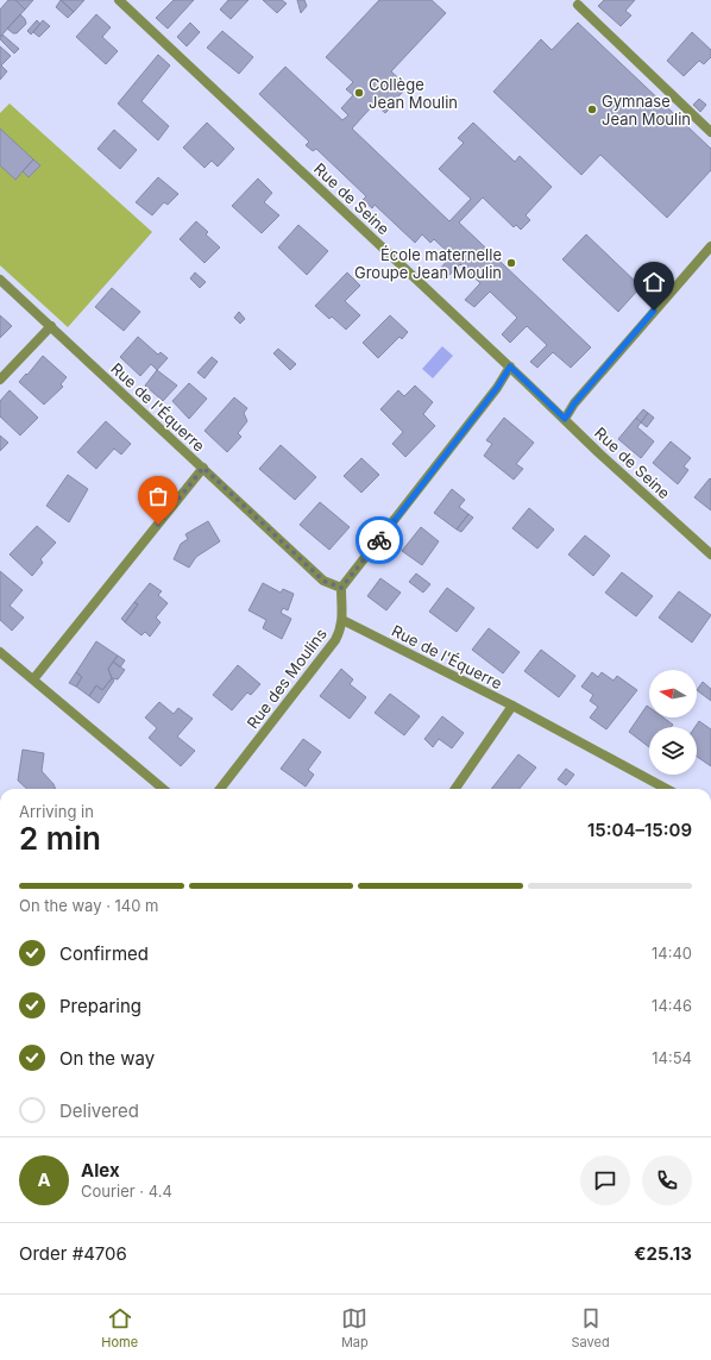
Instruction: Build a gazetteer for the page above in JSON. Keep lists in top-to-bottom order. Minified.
{"streets":{"street":["Rue de Seine","Rue de l'Équerre","Rue des Moulins"]},"crossings":[["Rue de l'Équerre","Rue des Moulins"]],"places":["Collège Jean Moulin","Gymnase Jean Moulin","École maternelle Groupe Jean Moulin"],"north":"left","page":{"heading":["2 min","Arriving in","15:04–15:09"],"panel":["Alex","Courier · 4.4","Order #4706","€25.13"],"bar":"On the way · 140 m","list":[["Confirmed","14:40"],["Preparing","14:46"],["On the way","14:54"],"Delivered"],"round":"A","tabs":["Home","Map","Saved"]}}
